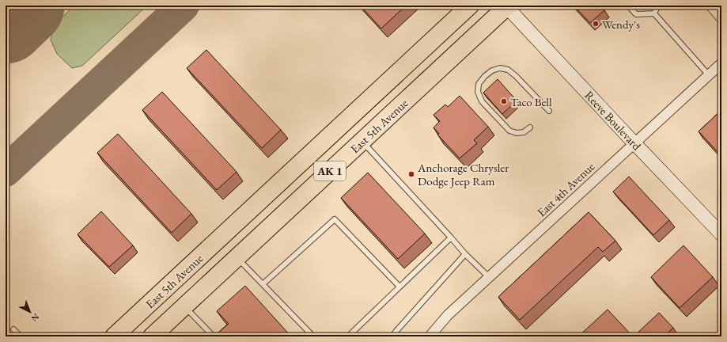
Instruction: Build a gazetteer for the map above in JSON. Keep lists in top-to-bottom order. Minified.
{"streets":{"highway":["East 5th Avenue","AK 1"],"street":["Reeve Boulevard","East 4th Avenue"]},"crossings":[["Reeve Boulevard","East 5th Avenue"],["Reeve Boulevard","East 4th Avenue"]],"places":["Wendy's","Taco Bell","Anchorage Chrysler Dodge Jeep Ram"],"north":"bottom right"}
